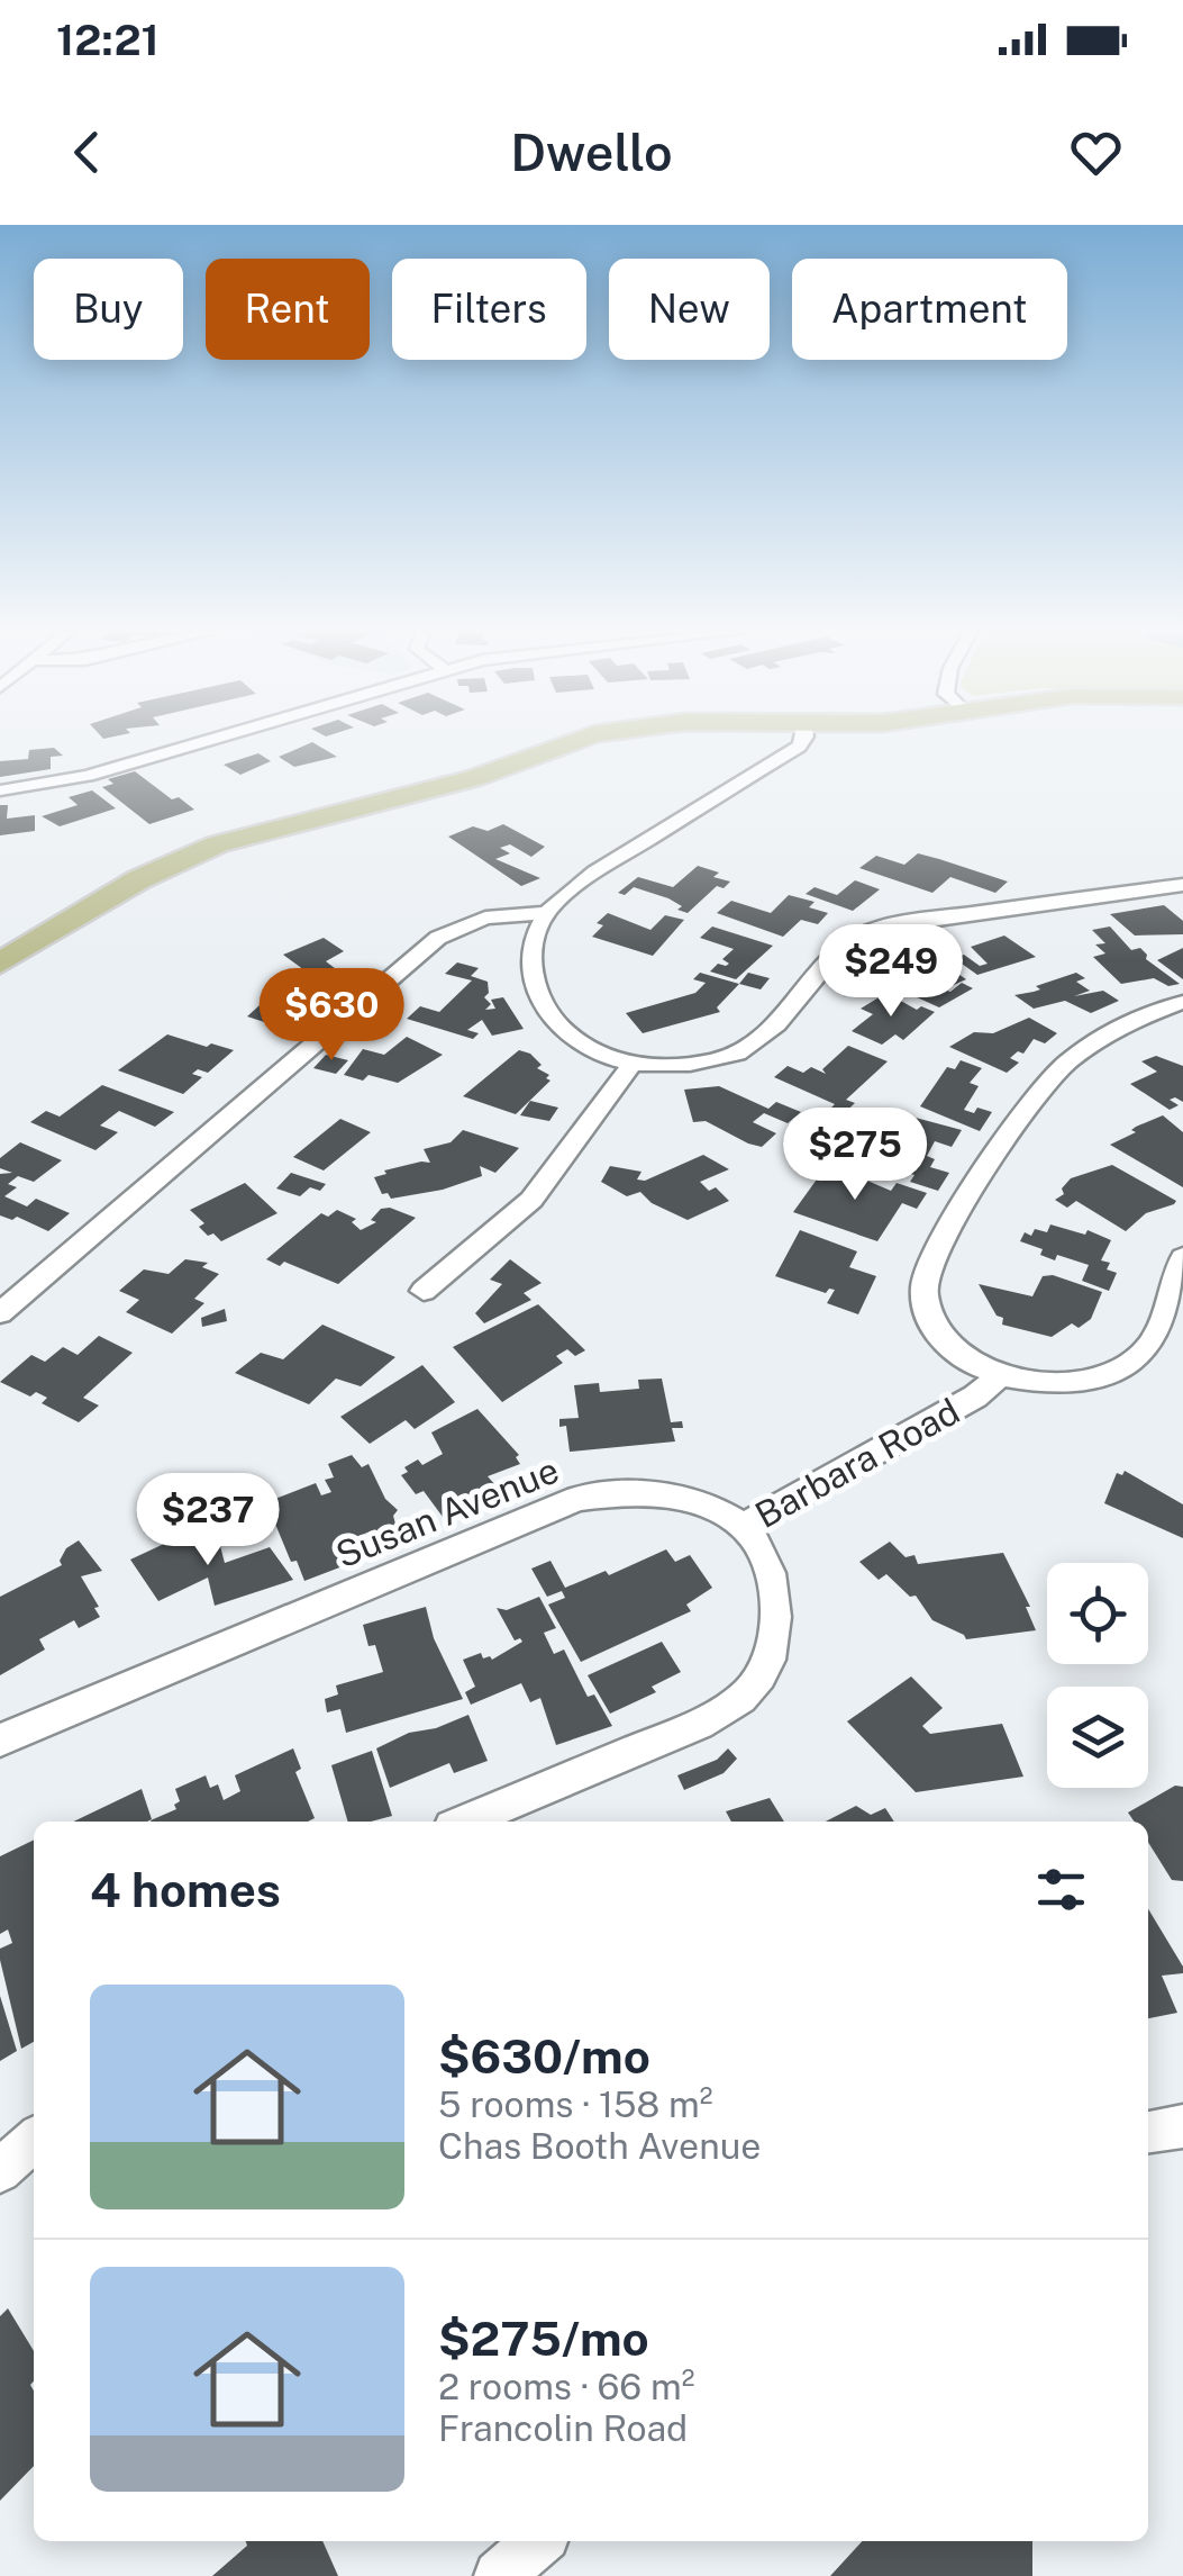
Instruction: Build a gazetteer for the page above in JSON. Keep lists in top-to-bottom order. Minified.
{"streets":{"street":["Barbara Road","Susan Avenue"]},"crossings":[["Barbara Road","Susan Avenue"]],"page":{"status":"12:21","header":"Dwello","chip":["Buy","Rent","Filters","New","Apartment"],"price":["$249","$630","$275","$237"],"heading":"4 homes","list":[{"name":"$630/mo","note":"5 rooms · 158 m² · Chas Booth Avenue"},{"name":"$275/mo","note":"2 rooms · 66 m² · Francolin Road"}]}}
